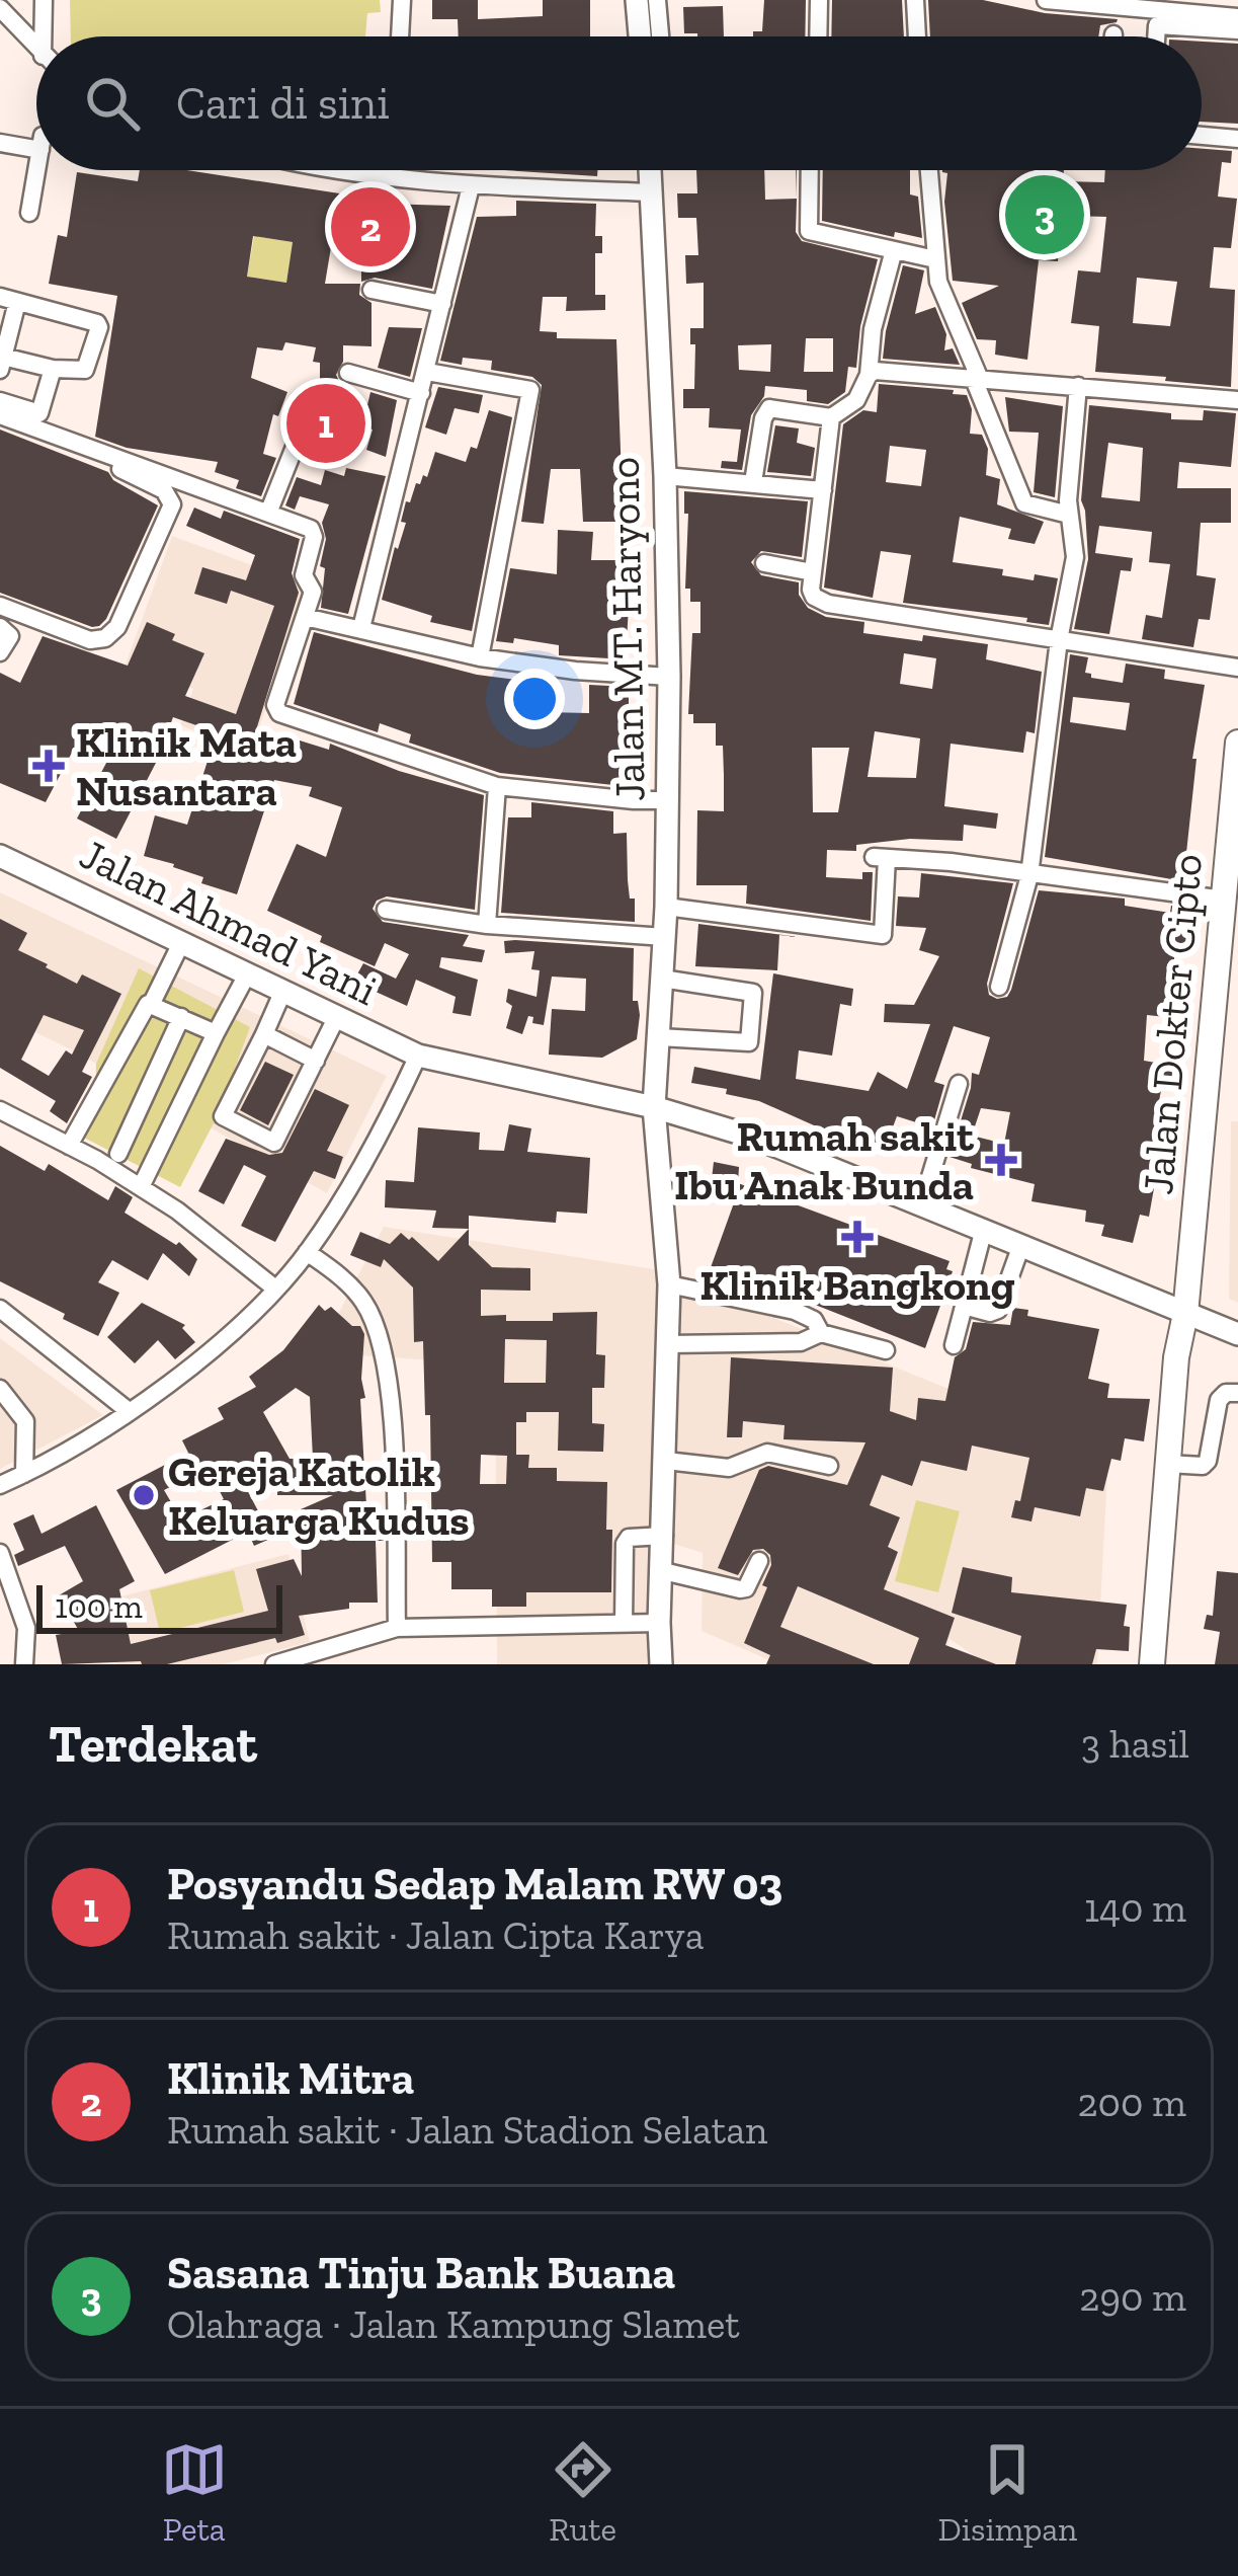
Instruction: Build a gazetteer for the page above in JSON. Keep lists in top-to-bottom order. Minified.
{"streets":{"highway":["Jalan Dokter Cipto"],"main road":["Jalan MT. Haryono","Jalan Ahmad Yani"]},"crossings":[["Jalan MT. Haryono","Jalan Ahmad Yani"],["Jalan Ahmad Yani","Jalan Dokter Cipto"]],"places":{"health":["Klinik Mata Nusantara","Rumah sakit Ibu Anak Bunda","Klinik Bangkong"],"other":["Gereja Katolik Keluarga Kudus"]},"scale_bar":"100 m","page":{"search":"Cari di sini","pins":["3","2","1"],"scale":"100 m","heading":["Terdekat","3 hasil"],"list":[{"mark":"1","name":"Posyandu Sedap Malam RW 03","note":"Rumah sakit · Jalan Cipta Karya","value":"140 m"},{"mark":"2","name":"Klinik Mitra","note":"Rumah sakit · Jalan Stadion Selatan","value":"200 m"},{"mark":"3","name":"Sasana Tinju Bank Buana","note":"Olahraga · Jalan Kampung Slamet","value":"290 m"}],"nav":["Peta","Rute","Disimpan"]}}
